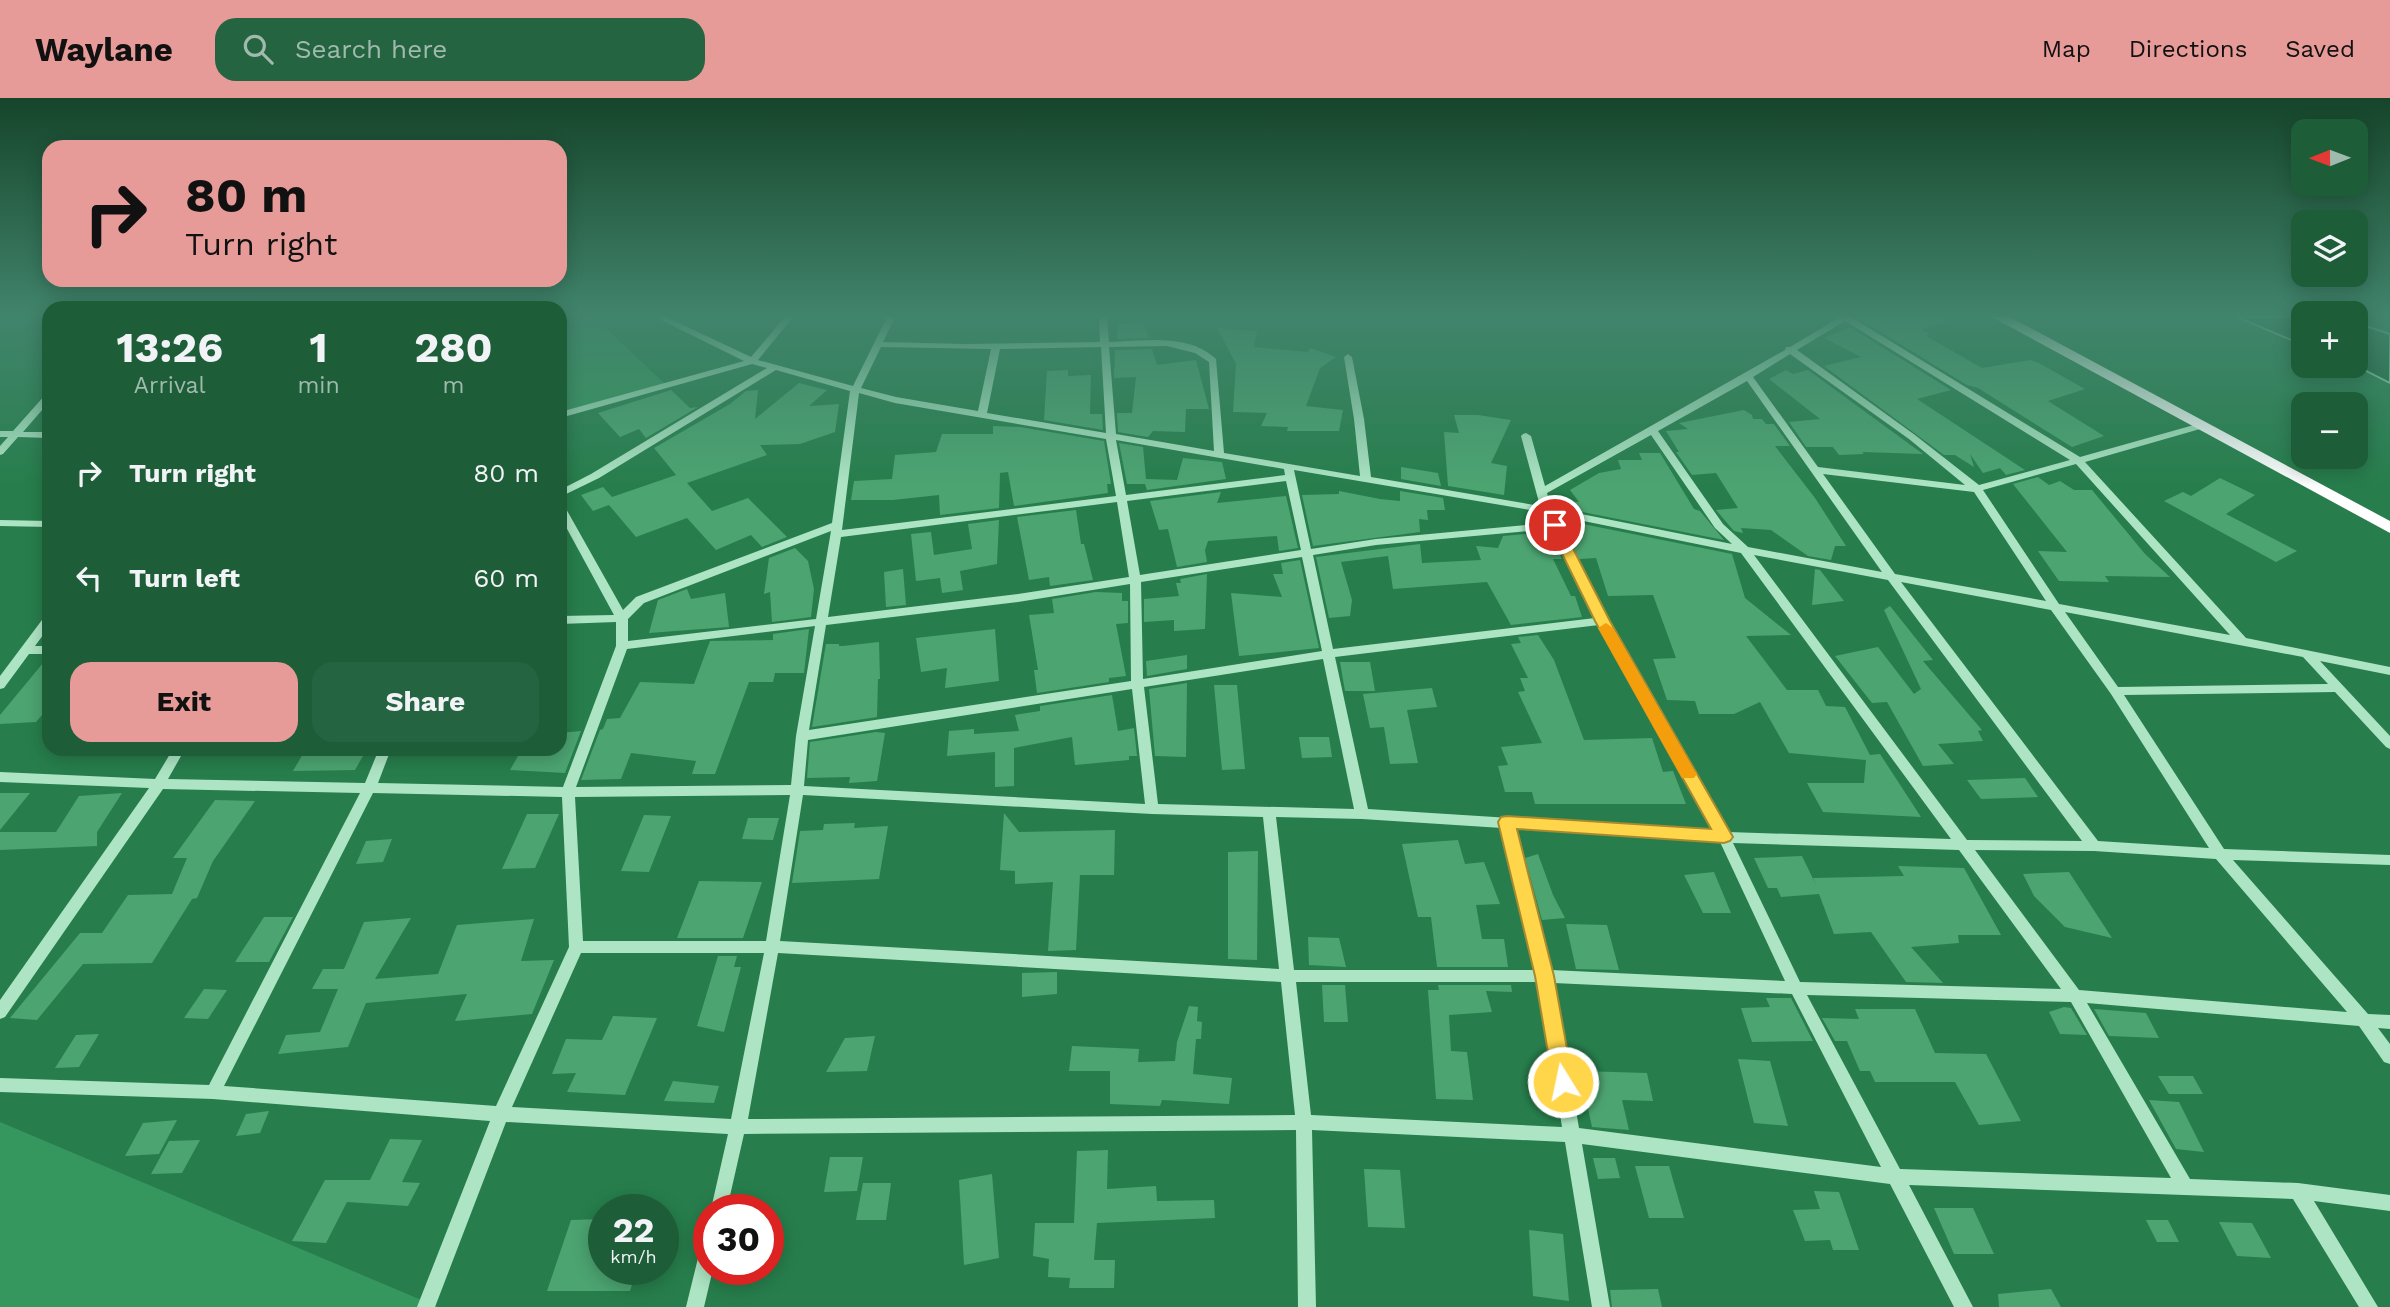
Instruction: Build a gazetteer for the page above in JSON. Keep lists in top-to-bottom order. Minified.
{"north":"left","page":{"header":"Waylane","search":"Search here","nav":["Map","Directions","Saved"],"map_buttons":["+","−"],"turn":["80 m","Turn right"],"eta":["13:26","Arrival","1","min","280","m"],"list":[{"name":"Turn right","value":"80 m"},{"name":"Turn left","value":"60 m"}],"buttons":["Exit","Share"],"speed":"22 km/h","limit":"30"}}
